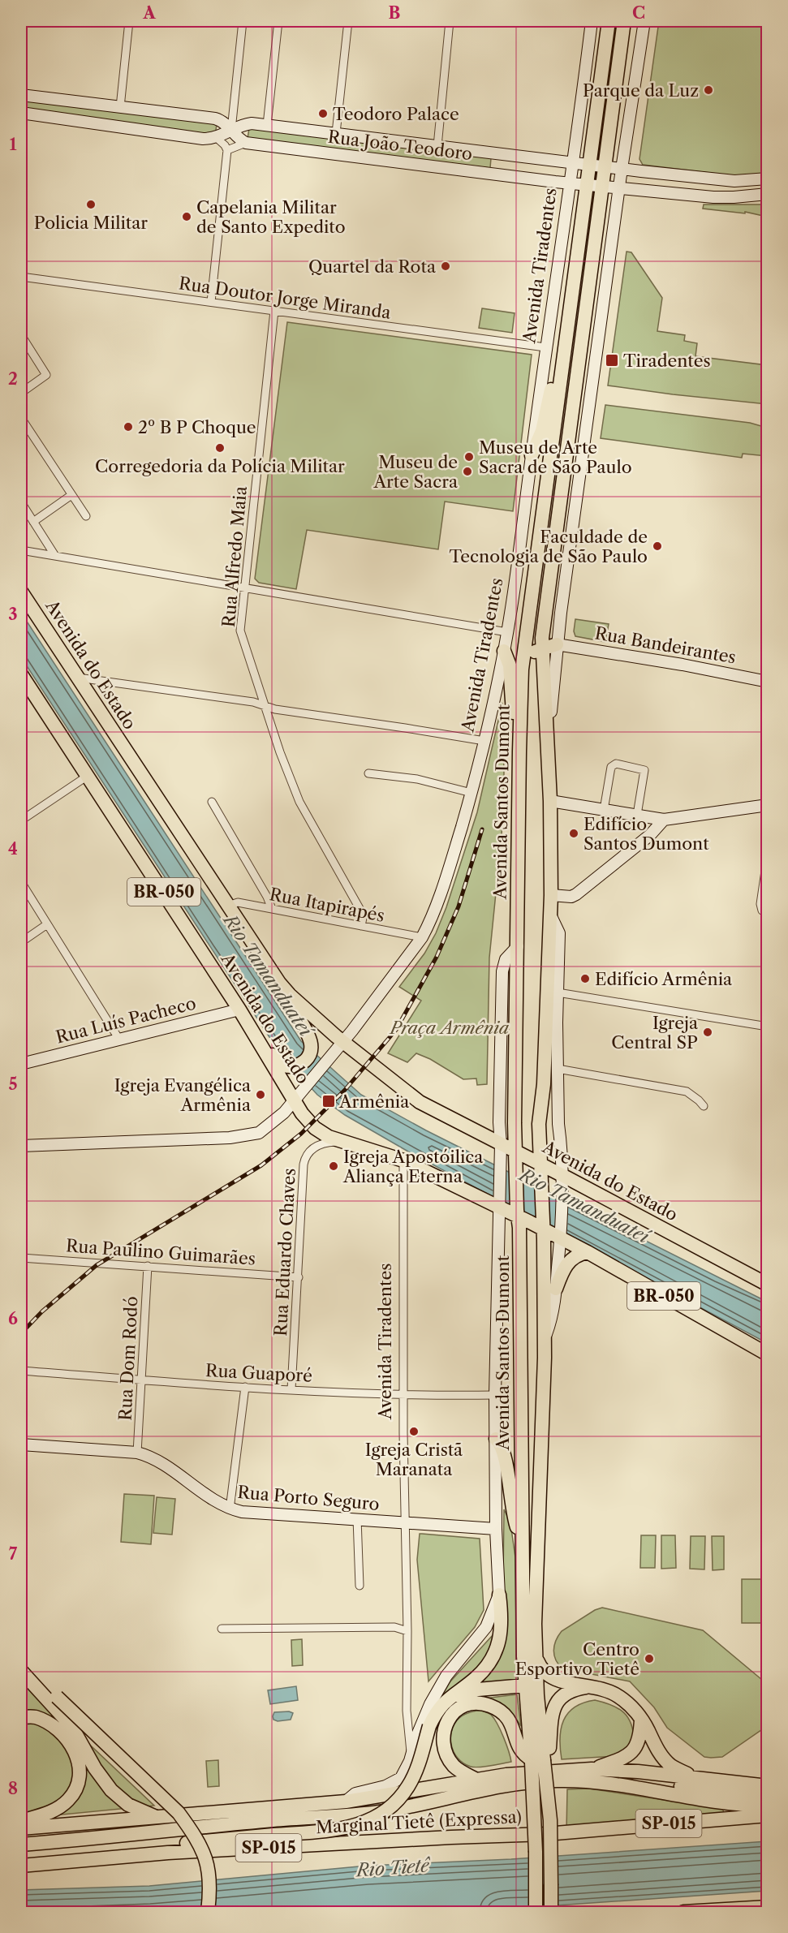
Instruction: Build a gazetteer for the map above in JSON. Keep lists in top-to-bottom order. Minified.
{"streets":{"highway":["Avenida Tiradentes","Avenida do Estado","Avenida Santos Dumont","BR-050","Marginal Tietê (Expressa)","SP-015"],"main road":["Rua João Teodoro","Rua Bandeirantes","Rua Luís Pacheco","Rua Porto Seguro"],"street":["Rua Doutor Jorge Miranda","Rua Alfredo Maia","Rua Itapirapés","Rua Paulino Guimarães","Rua Eduardo Chaves","Rua Dom Rodó","Rua Guaporé"]},"crossings":[["Rua João Teodoro","Avenida Tiradentes"],["Avenida Tiradentes","Rua Doutor Jorge Miranda"],["Avenida Tiradentes","Avenida do Estado"],["Avenida Tiradentes","Avenida Santos Dumont"],["Avenida Tiradentes","Rua Itapirapés"],["Avenida Tiradentes","Rua Guaporé"],["Avenida Tiradentes","Rua Porto Seguro"],["Rua Doutor Jorge Miranda","Rua Alfredo Maia"],["Rua Alfredo Maia","Rua Itapirapés"],["Avenida do Estado","Avenida Santos Dumont"],["Avenida do Estado","Rua Itapirapés"],["Avenida do Estado","Rua Luís Pacheco"],["Avenida do Estado","Rua Eduardo Chaves"],["Avenida Santos Dumont","Rua Guaporé"],["Avenida Santos Dumont","Rua Porto Seguro"],["Rua Paulino Guimarães","Rua Eduardo Chaves"],["Rua Paulino Guimarães","Rua Dom Rodó"],["Rua Eduardo Chaves","Rua Guaporé"],["Rua Dom Rodó","Rua Guaporé"],["Rua Dom Rodó","Rua Porto Seguro"],["Marginal Tietê (Expressa)","SP-015"]],"water":["Rio Tamanduateí","Rio Tietê"],"parks":["Praça Armênia"],"places":{"other":["Parque da Luz","Teodoro Palace","Policia Militar","Capelania Militar de Santo Expedito","Quartel da Rota","2º B P Choque","Corregedoria da Polícia Militar","Museu de Arte Sacra de São Paulo","Museu de Arte Sacra","Faculdade de Tecnologia de São Paulo","Edifício Santos Dumont","Edifício Armênia","Igreja Central SP","Igreja Evangélica Armênia","Igreja Apostóilica Aliança Eterna","Igreja Cristã Maranata","Centro Esportivo Tietê"],"transit":["Tiradentes","Armênia"]},"grid":{"columns":["A","B","C"],"rows":["1","2","3","4","5","6","7","8"]}}
